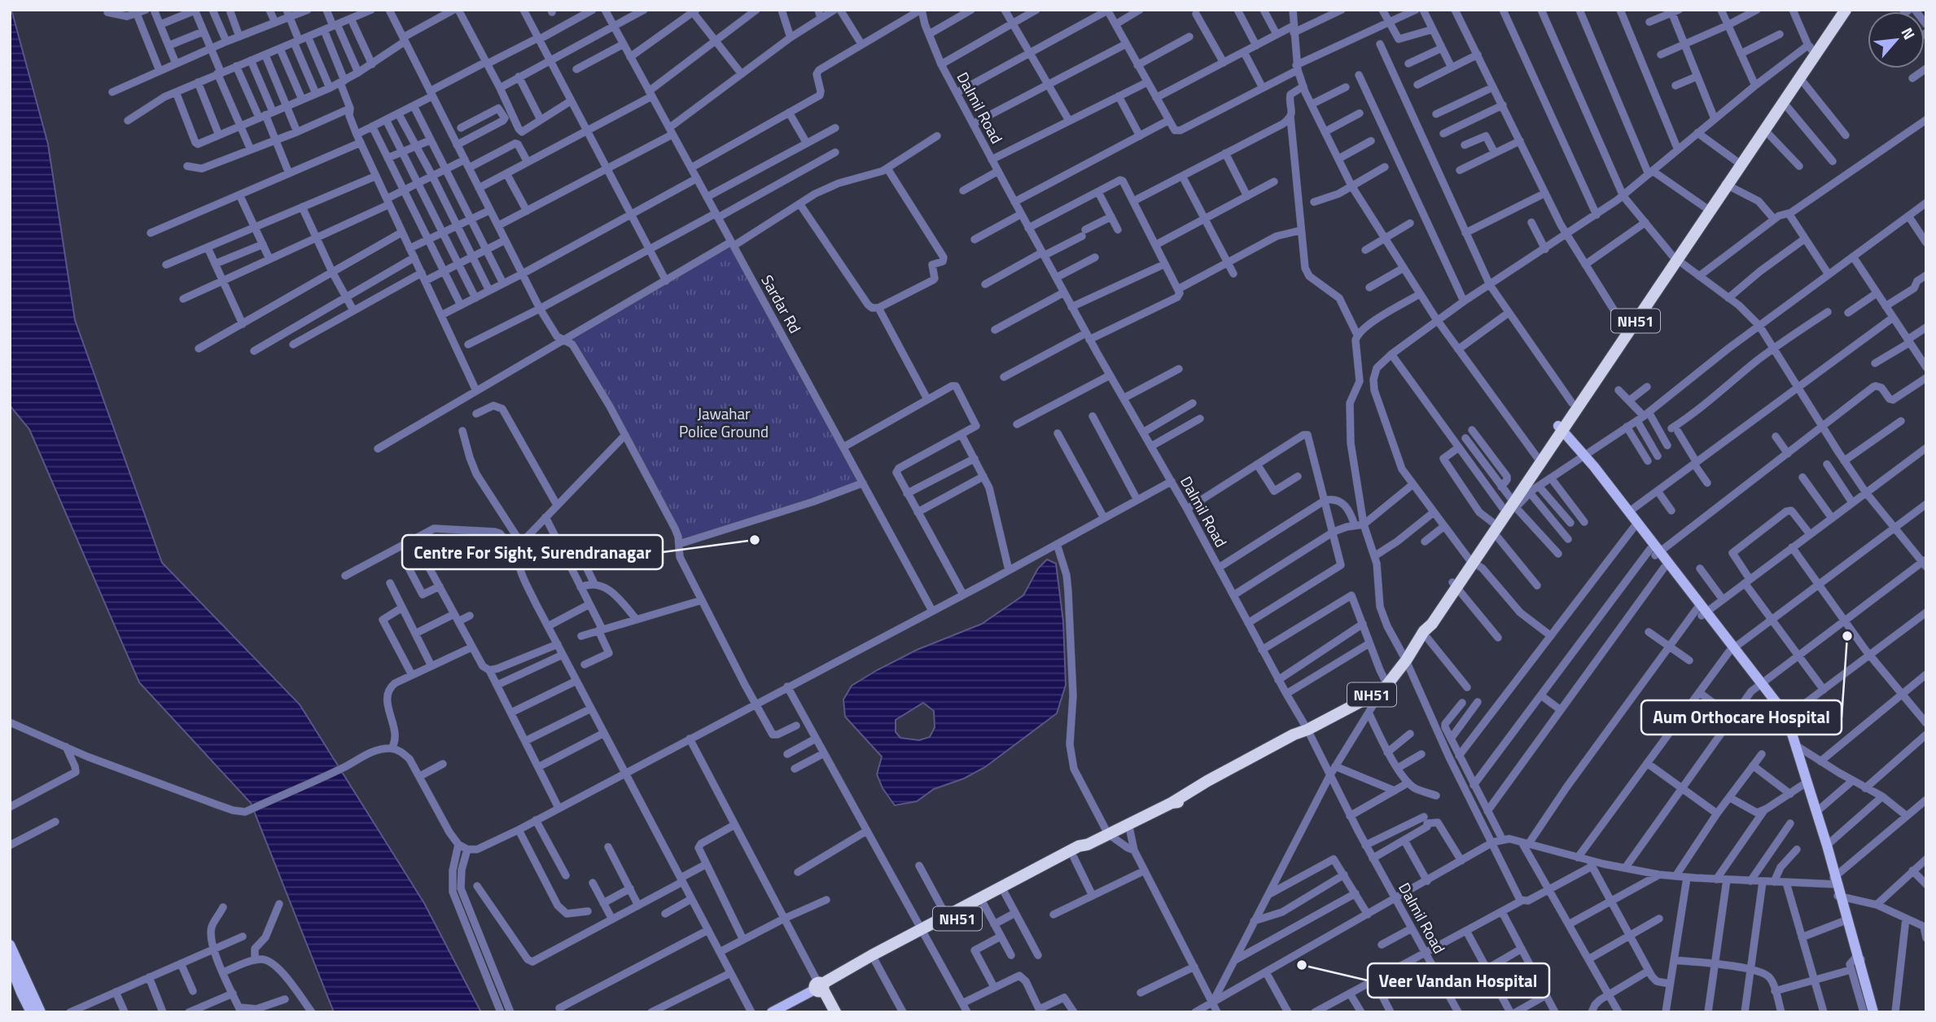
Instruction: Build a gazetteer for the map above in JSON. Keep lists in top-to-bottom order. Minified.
{"streets":{"highway":["NH51"],"street":["Dalmil Road","Sardar Rd"]},"crossings":[["Dalmil Road","NH51"]],"parks":["Jawahar Police Ground"],"places":["Centre For Sight, Surendranagar","Aum Orthocare Hospital","Veer Vandan Hospital"],"north":"top right"}
